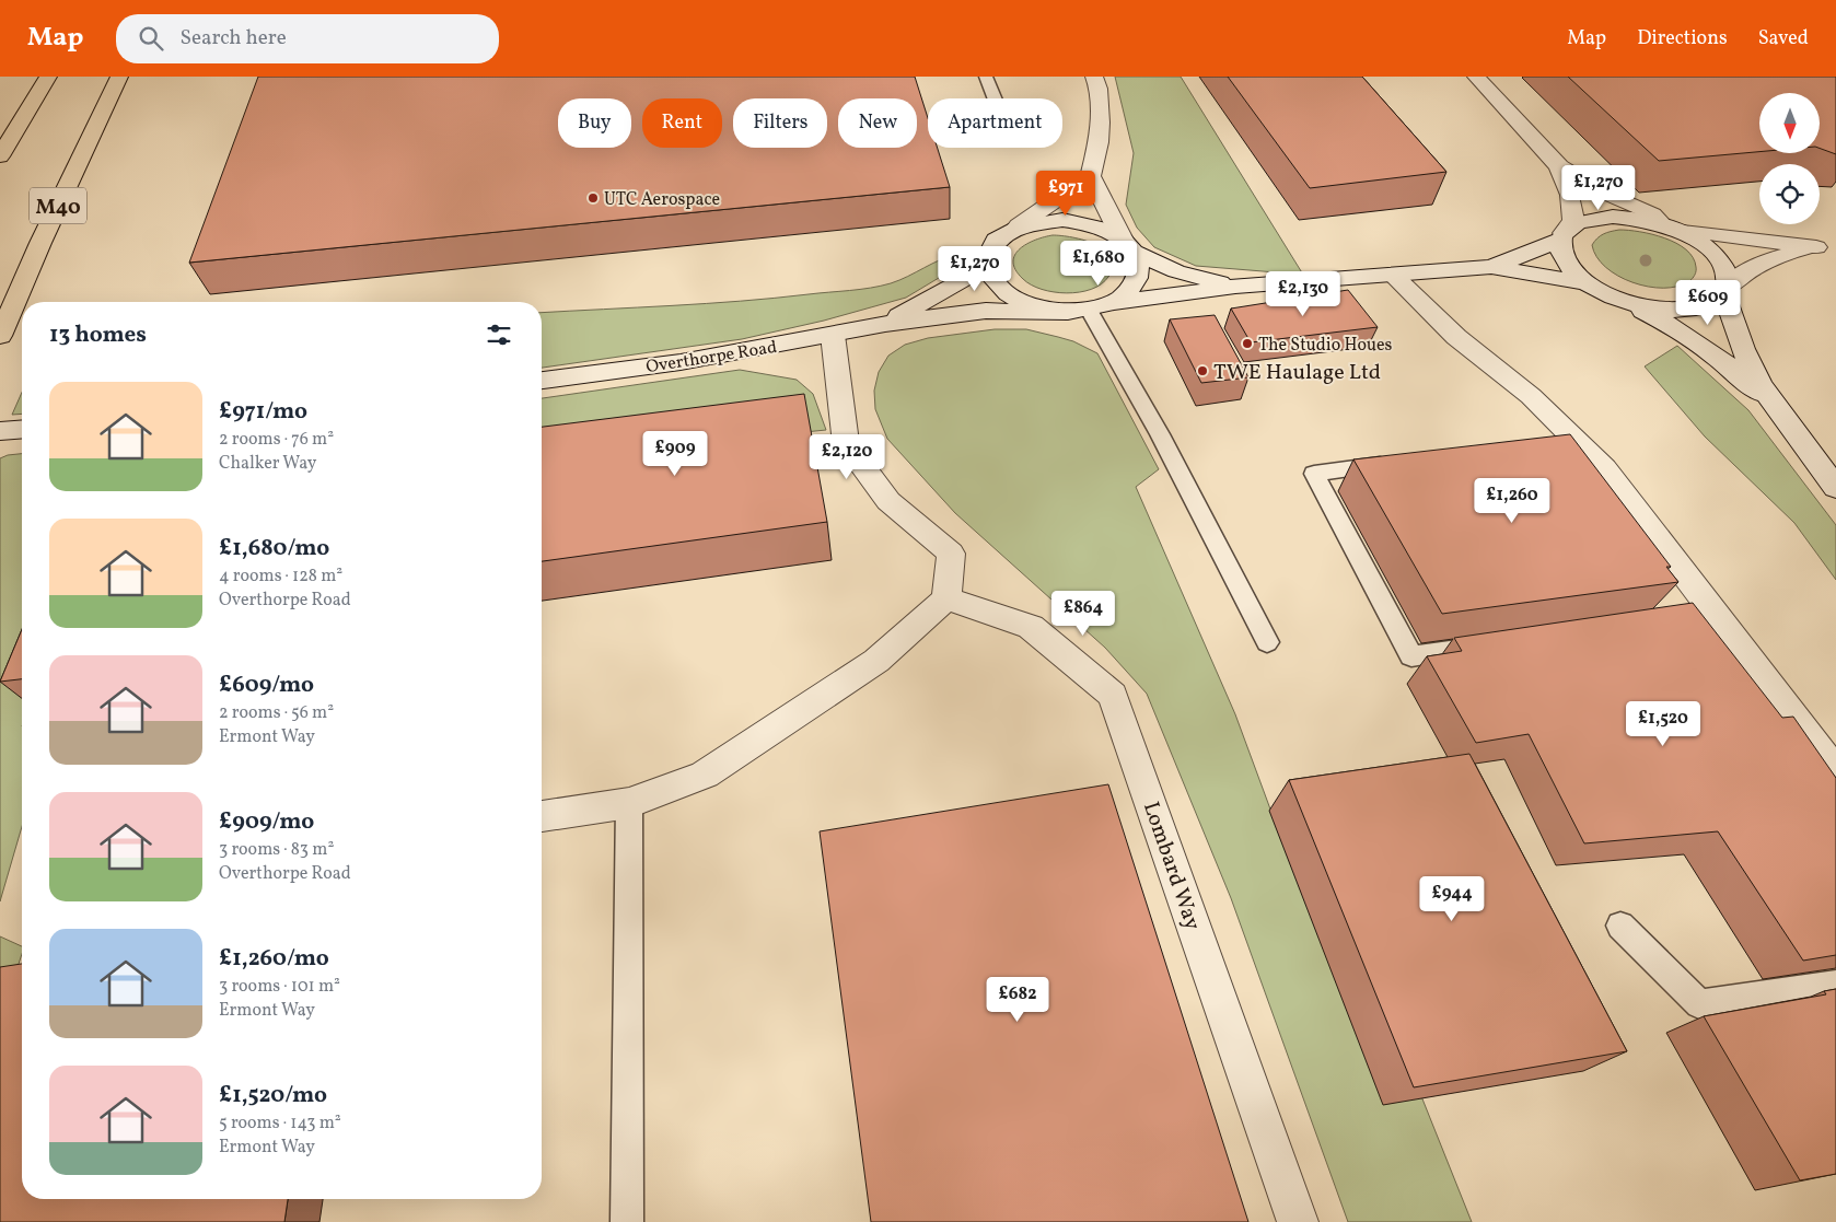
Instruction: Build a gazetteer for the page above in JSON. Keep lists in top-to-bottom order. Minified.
{"streets":{"highway":["M40"],"street":["Overthorpe Road","Lombard Way"]},"places":["UTC Aerospace","The Studio Houes","TWE Haulage Ltd"],"north":"bottom","page":{"header":"Map","search":"Search here","nav":["Map","Directions","Saved"],"chip":["Buy","Rent","Filters","New","Apartment"],"price":["£1,270","£971","£1,680","£1,270","£2,130","£609","£909","£2,120","£1,260","£864","£1,520","£944","£682"],"heading":"13 homes","list":[{"name":"£971/mo","note":"2 rooms · 76 m² · Chalker Way"},{"name":"£1,680/mo","note":"4 rooms · 128 m² · Overthorpe Road"},{"name":"£609/mo","note":"2 rooms · 56 m² · Ermont Way"},{"name":"£909/mo","note":"3 rooms · 83 m² · Overthorpe Road"},{"name":"£1,260/mo","note":"3 rooms · 101 m² · Ermont Way"},{"name":"£1,520/mo","note":"5 rooms · 143 m² · Ermont Way"}]}}
